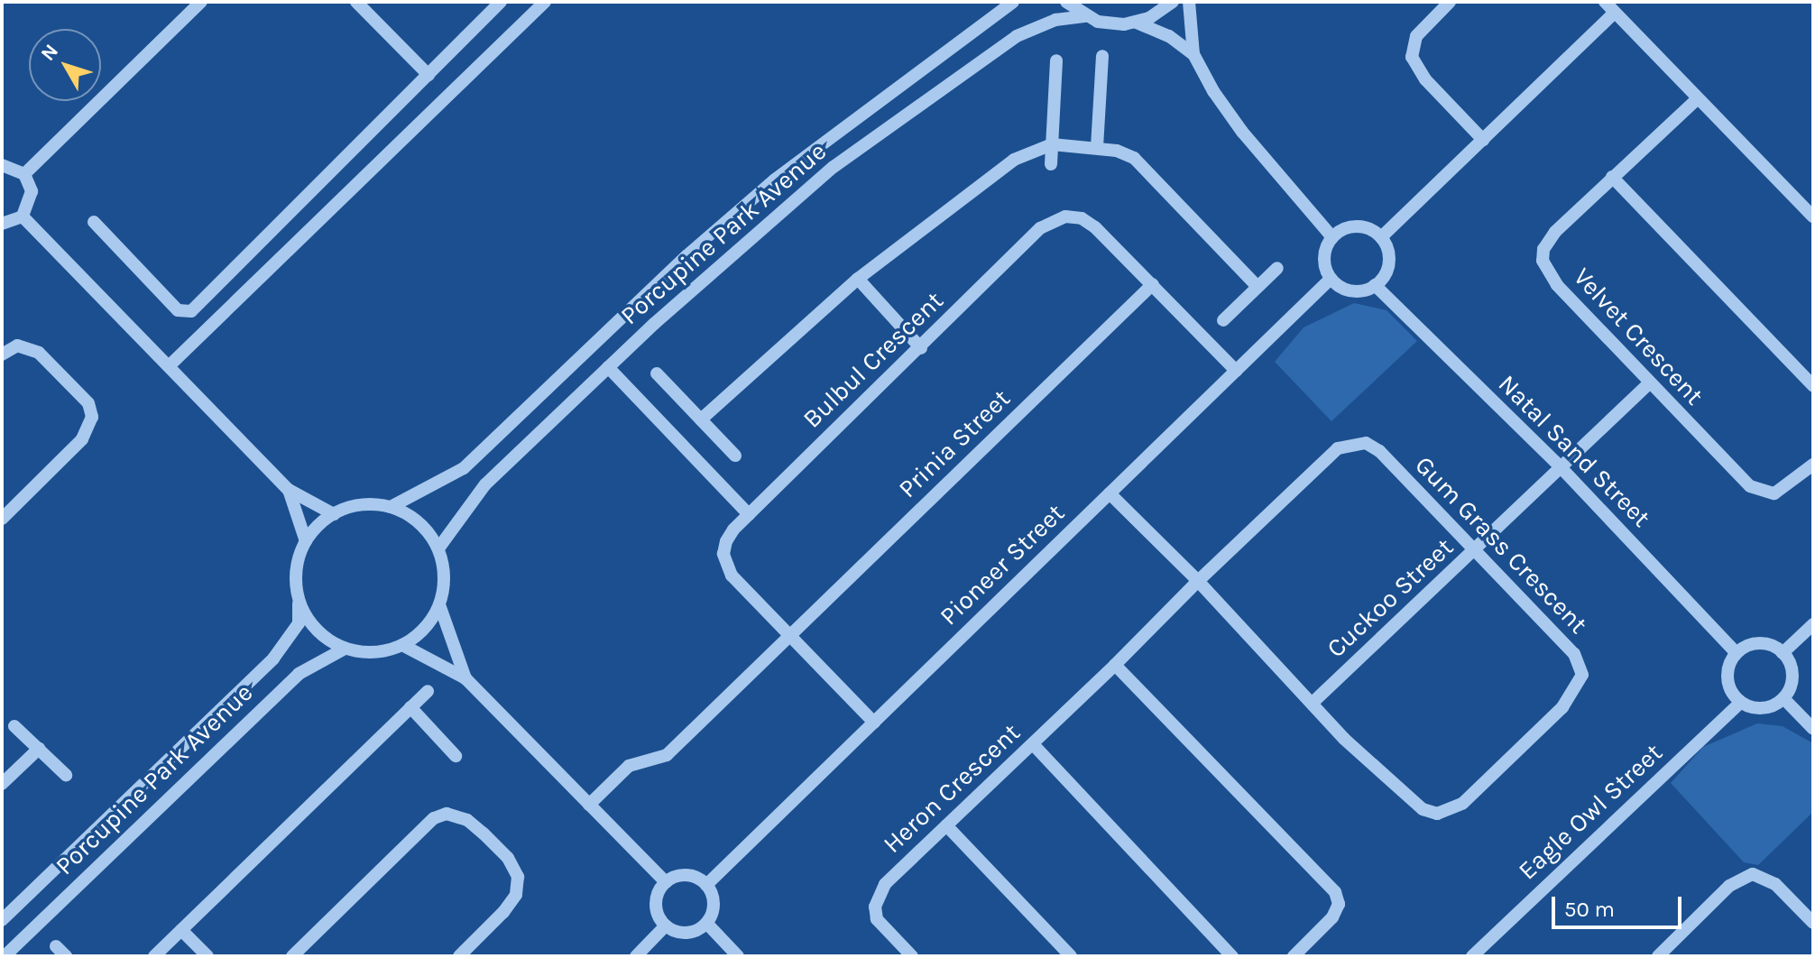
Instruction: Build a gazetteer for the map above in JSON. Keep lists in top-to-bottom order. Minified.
{"streets":{"street":["Porcupine Park Avenue","Velvet Crescent","Bulbul Crescent","Prinia Street","Natal Sand Street","Gum Grass Crescent","Pioneer Street","Cuckoo Street","Heron Crescent","Eagle Owl Street"]},"crossings":[["Velvet Crescent","Cuckoo Street"],["Bulbul Crescent","Prinia Street"],["Bulbul Crescent","Pioneer Street"],["Natal Sand Street","Pioneer Street"],["Natal Sand Street","Cuckoo Street"],["Natal Sand Street","Eagle Owl Street"],["Gum Grass Crescent","Pioneer Street"],["Gum Grass Crescent","Cuckoo Street"],["Gum Grass Crescent","Heron Crescent"]],"scale_bar":"50 m","north":"top left"}
